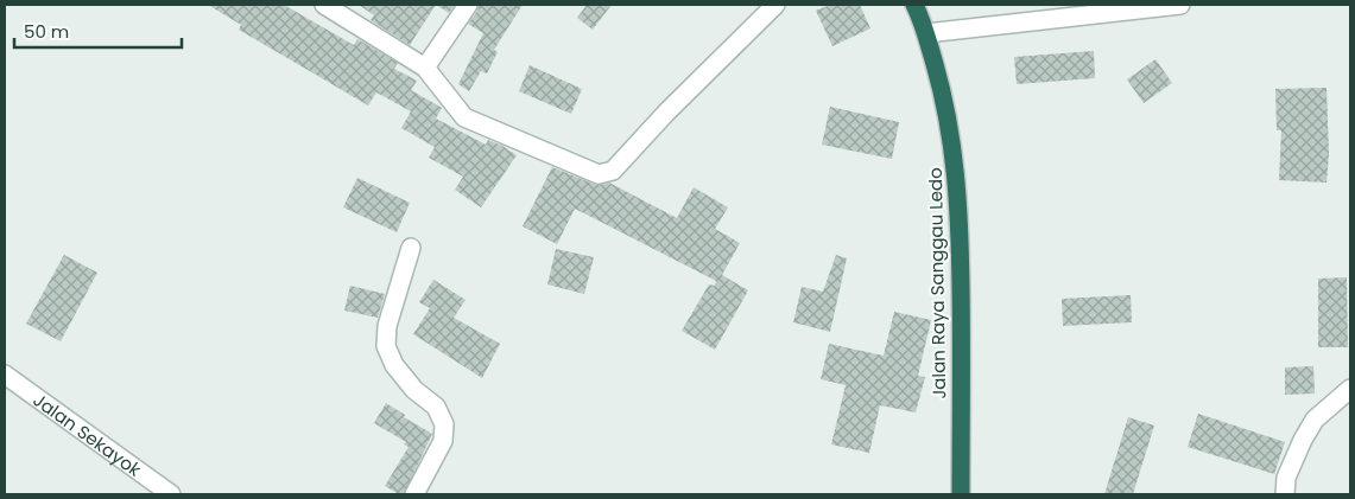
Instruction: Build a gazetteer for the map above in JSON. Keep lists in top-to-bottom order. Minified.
{"streets":{"highway":["Jalan Raya Sanggau Ledo"],"street":["Jalan Sekayok"]},"scale_bar":"50 m"}
